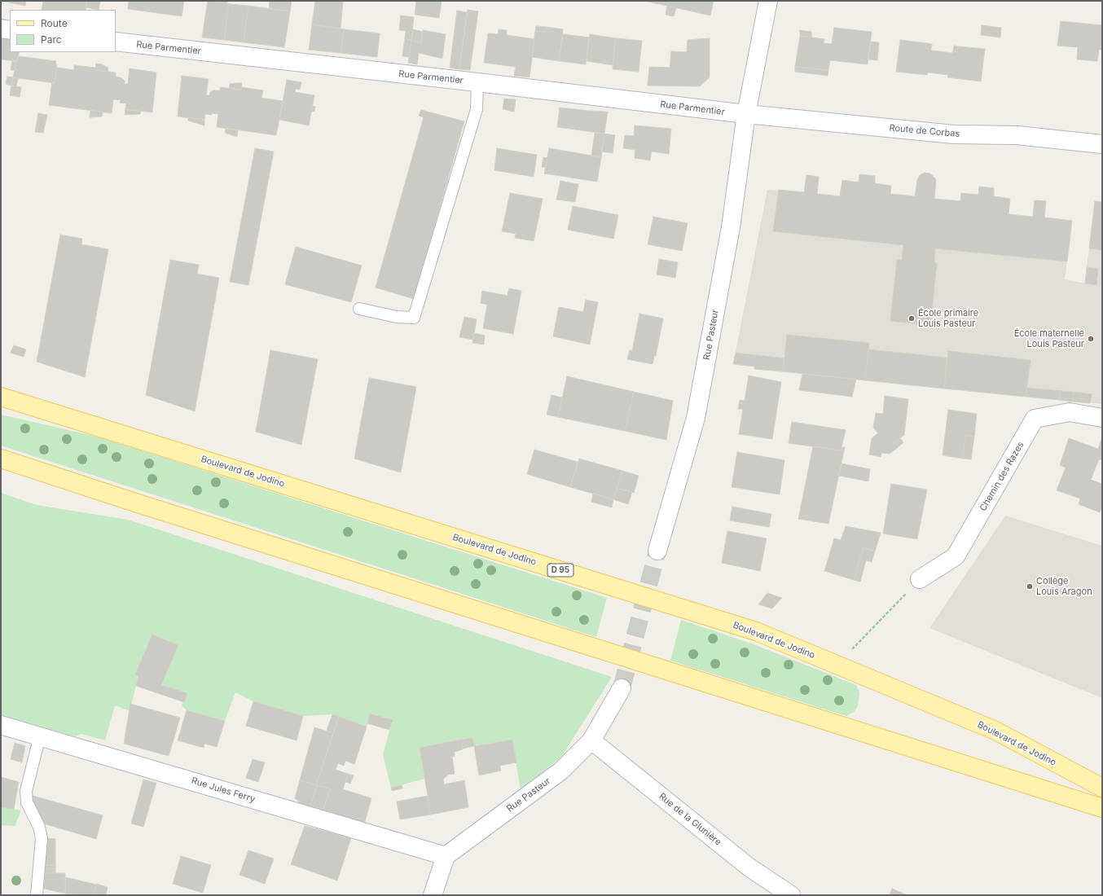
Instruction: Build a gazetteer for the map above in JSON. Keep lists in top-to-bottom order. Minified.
{"streets":{"main road":["Boulevard de Jodino","D 95"],"street":["Rue Parmentier","Route de Corbas","Rue Pasteur","Chemin des Razes","Rue Jules Ferry","Rue de la Glunière"]},"crossings":[["Rue Parmentier","Route de Corbas"],["Rue Parmentier","Rue Pasteur"],["Route de Corbas","Rue Pasteur"],["Rue Pasteur","Rue Jules Ferry"],["Rue Pasteur","Rue de la Glunière"]],"places":["École primaire Louis Pasteur","École maternelle Louis Pasteur","Collège Louis Aragon"],"legend":["Route","Parc"]}
